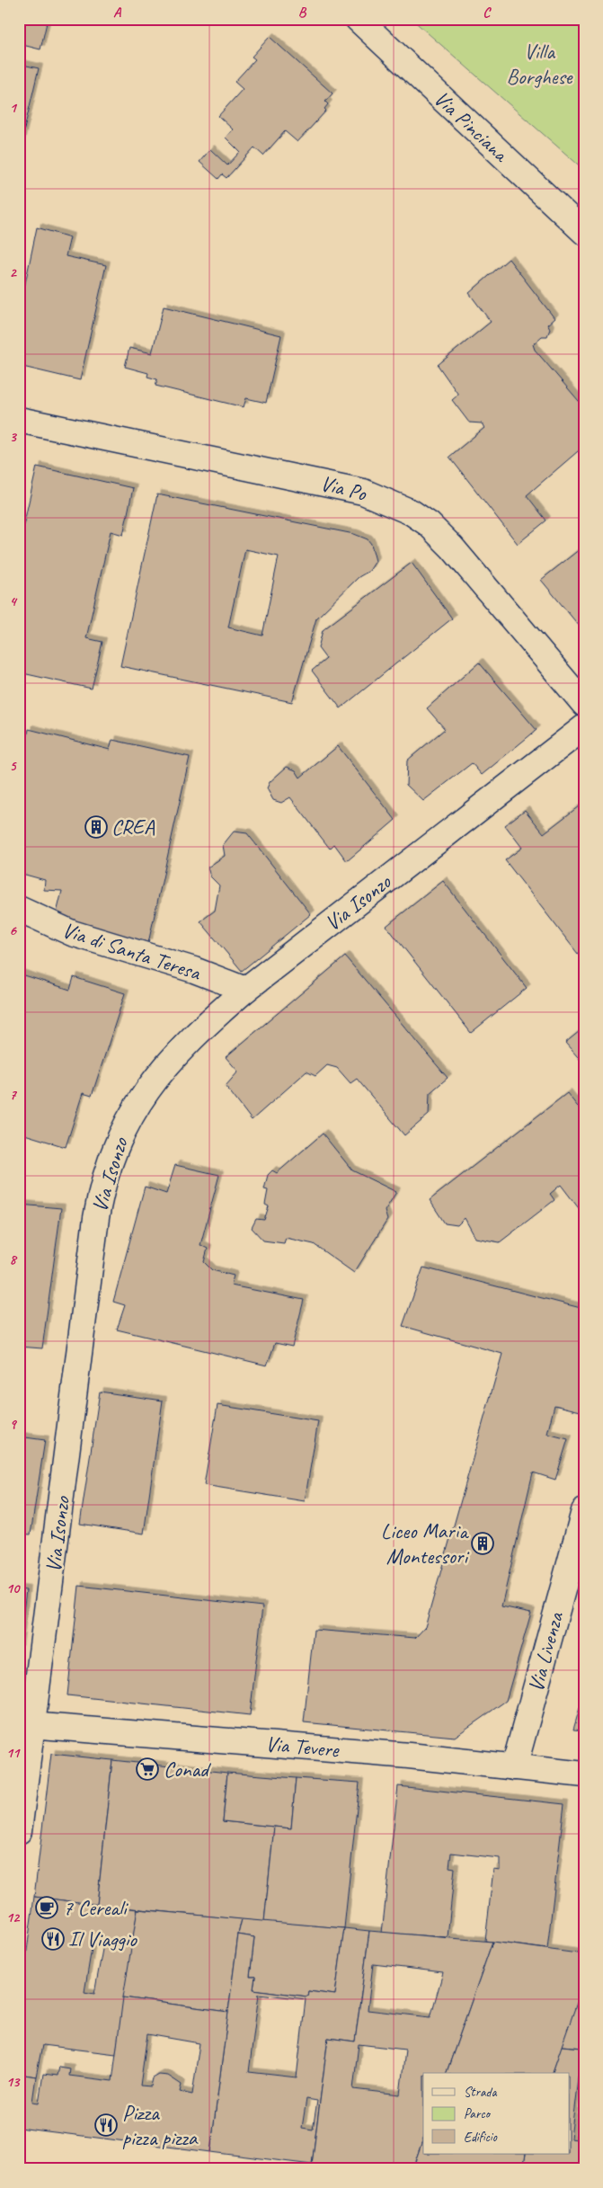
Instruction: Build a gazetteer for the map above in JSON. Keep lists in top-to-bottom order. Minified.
{"streets":{"street":["Via Pinciana","Via Po","Via Isonzo","Via di Santa Teresa","Via Livenza","Via Tevere"]},"crossings":[["Via Isonzo","Via di Santa Teresa"],["Via Isonzo","Via Tevere"],["Via Livenza","Via Tevere"]],"parks":["Villa Borghese"],"places":{"building":["CREA","Liceo Maria Montessori"],"supermarket":["Conad"],"cafe":["7 Cereali"],"restaurant":["Il Viaggio","Pizza pizza pizza"]},"legend":["Strada","Parco","Edificio"],"grid":{"columns":["A","B","C"],"rows":["1","2","3","4","5","6","7","8","9","10","11","12","13"]}}
